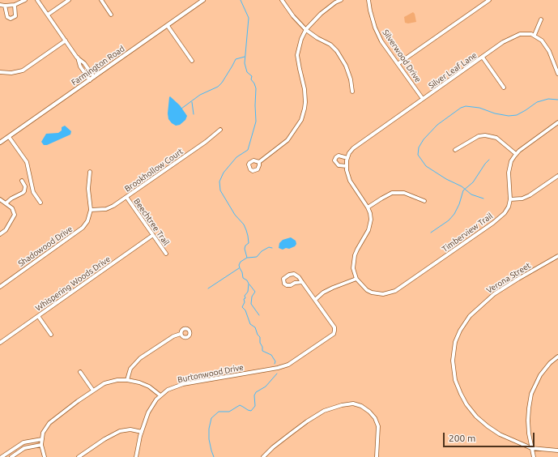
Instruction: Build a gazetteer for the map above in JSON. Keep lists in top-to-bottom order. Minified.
{"streets":{"street":["Silverwood Drive","Farmington Road","Silver Leaf Lane","Brookhollow Court","Beechtree Trail","Timberview Trail","Shadowood Drive","Verona Street","Whispering Woods Drive","Burtonwood Drive"]},"crossings":[["Silverwood Drive","Silver Leaf Lane"],["Brookhollow Court","Beechtree Trail"],["Brookhollow Court","Shadowood Drive"],["Beechtree Trail","Whispering Woods Drive"]],"scale_bar":"200 m"}
